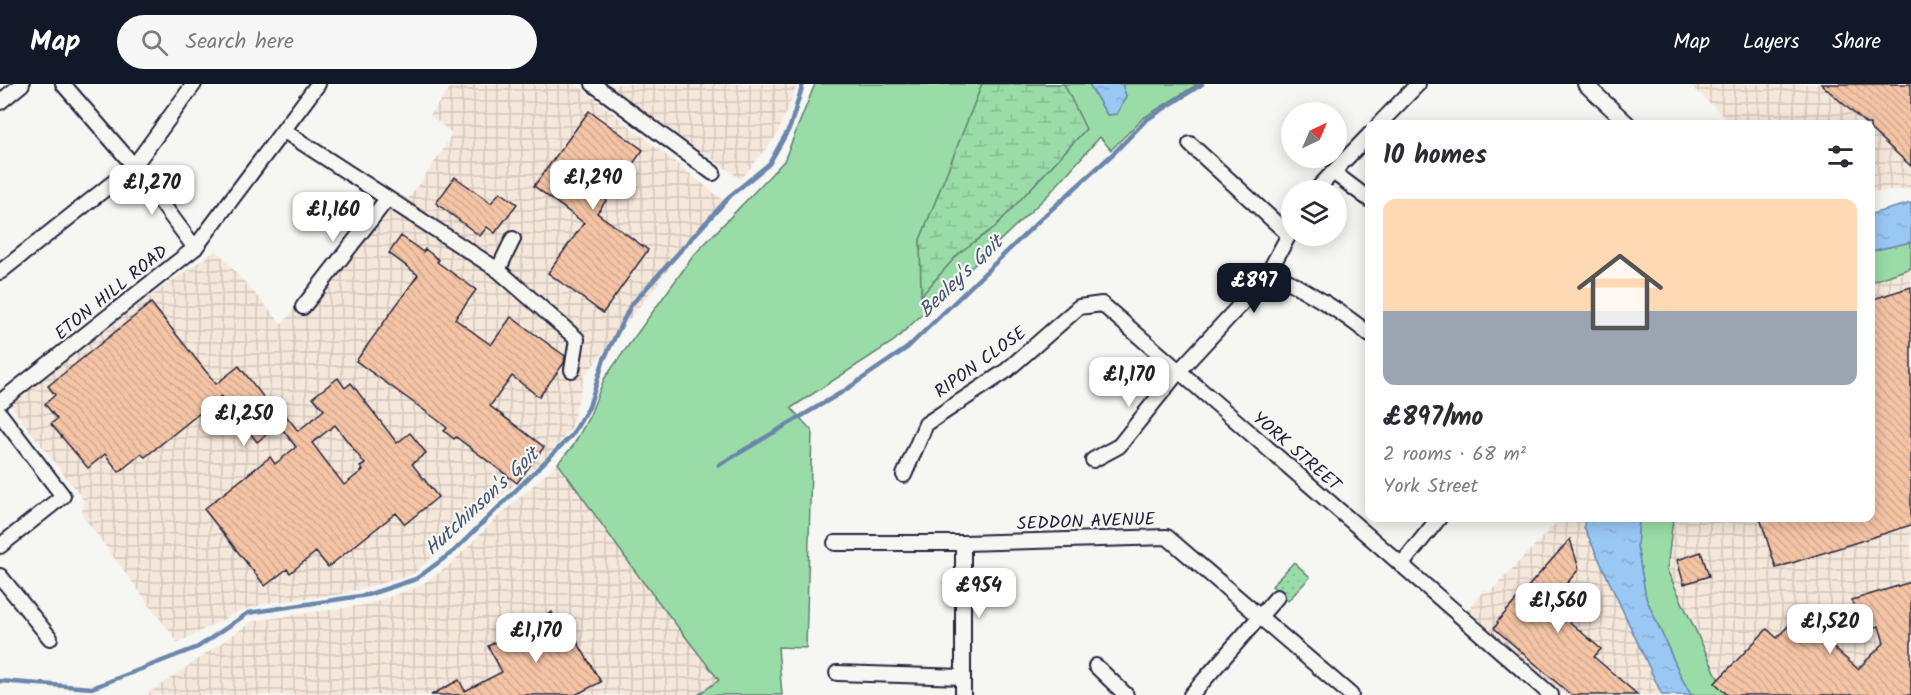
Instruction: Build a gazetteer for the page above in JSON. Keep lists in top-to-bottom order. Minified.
{"streets":{"street":["ETON HILL ROAD","RIPON CLOSE","YORK STREET","SEDDON AVENUE"]},"crossings":[["RIPON CLOSE","YORK STREET"]],"water":["Bealey's Goit","Hutchinson's Goit"],"north":"top right","page":{"header":"Map","search":"Search here","nav":["Map","Layers","Share"],"heading":"10 homes","price":["£1,290","£1,270","£1,160","£897","£1,170","£1,250","£954","£1,560","£1,520","£1,170"],"list":[{"name":"£897/mo","note":"2 rooms · 68 m² · York Street"}]}}
